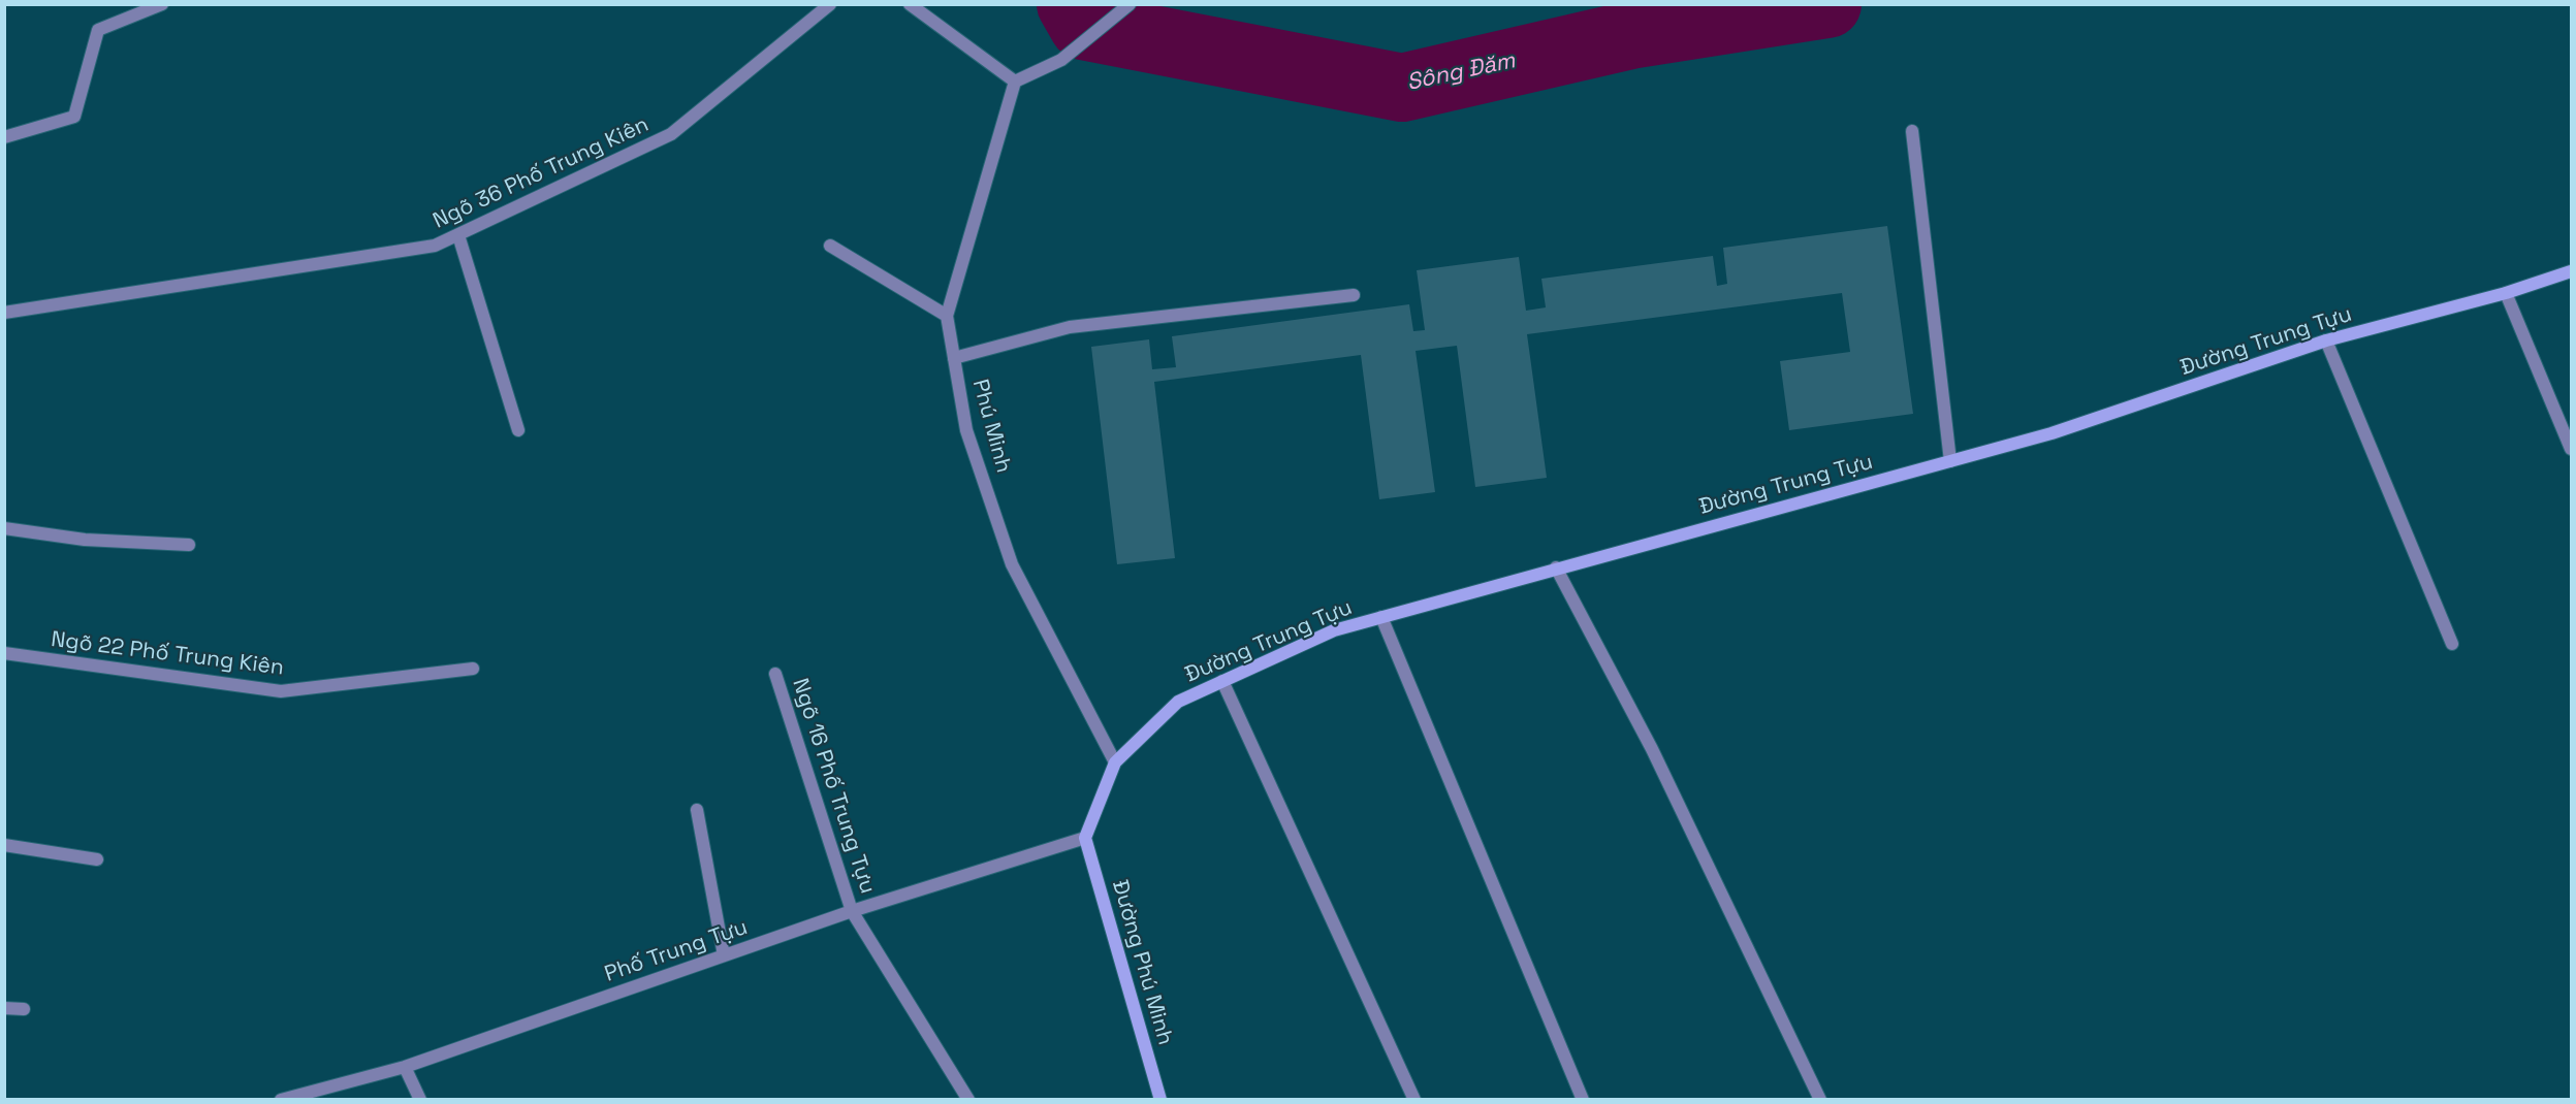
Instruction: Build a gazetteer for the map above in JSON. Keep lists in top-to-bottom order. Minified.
{"streets":{"street":["Ngõ 36 Phố Trung Kiên","Đường Trung Tựu","Phú Minh","Ngõ 22 Phố Trung Kiên","Ngõ 16 Phố Trung Tựu","Phố Trung Tựu","Đường Phú Minh"]},"crossings":[["Đường Trung Tựu","Phú Minh"],["Đường Trung Tựu","Phố Trung Tựu"],["Đường Trung Tựu","Đường Phú Minh"],["Ngõ 16 Phố Trung Tựu","Phố Trung Tựu"],["Phố Trung Tựu","Đường Phú Minh"]],"water":["Sông Đăm"]}
